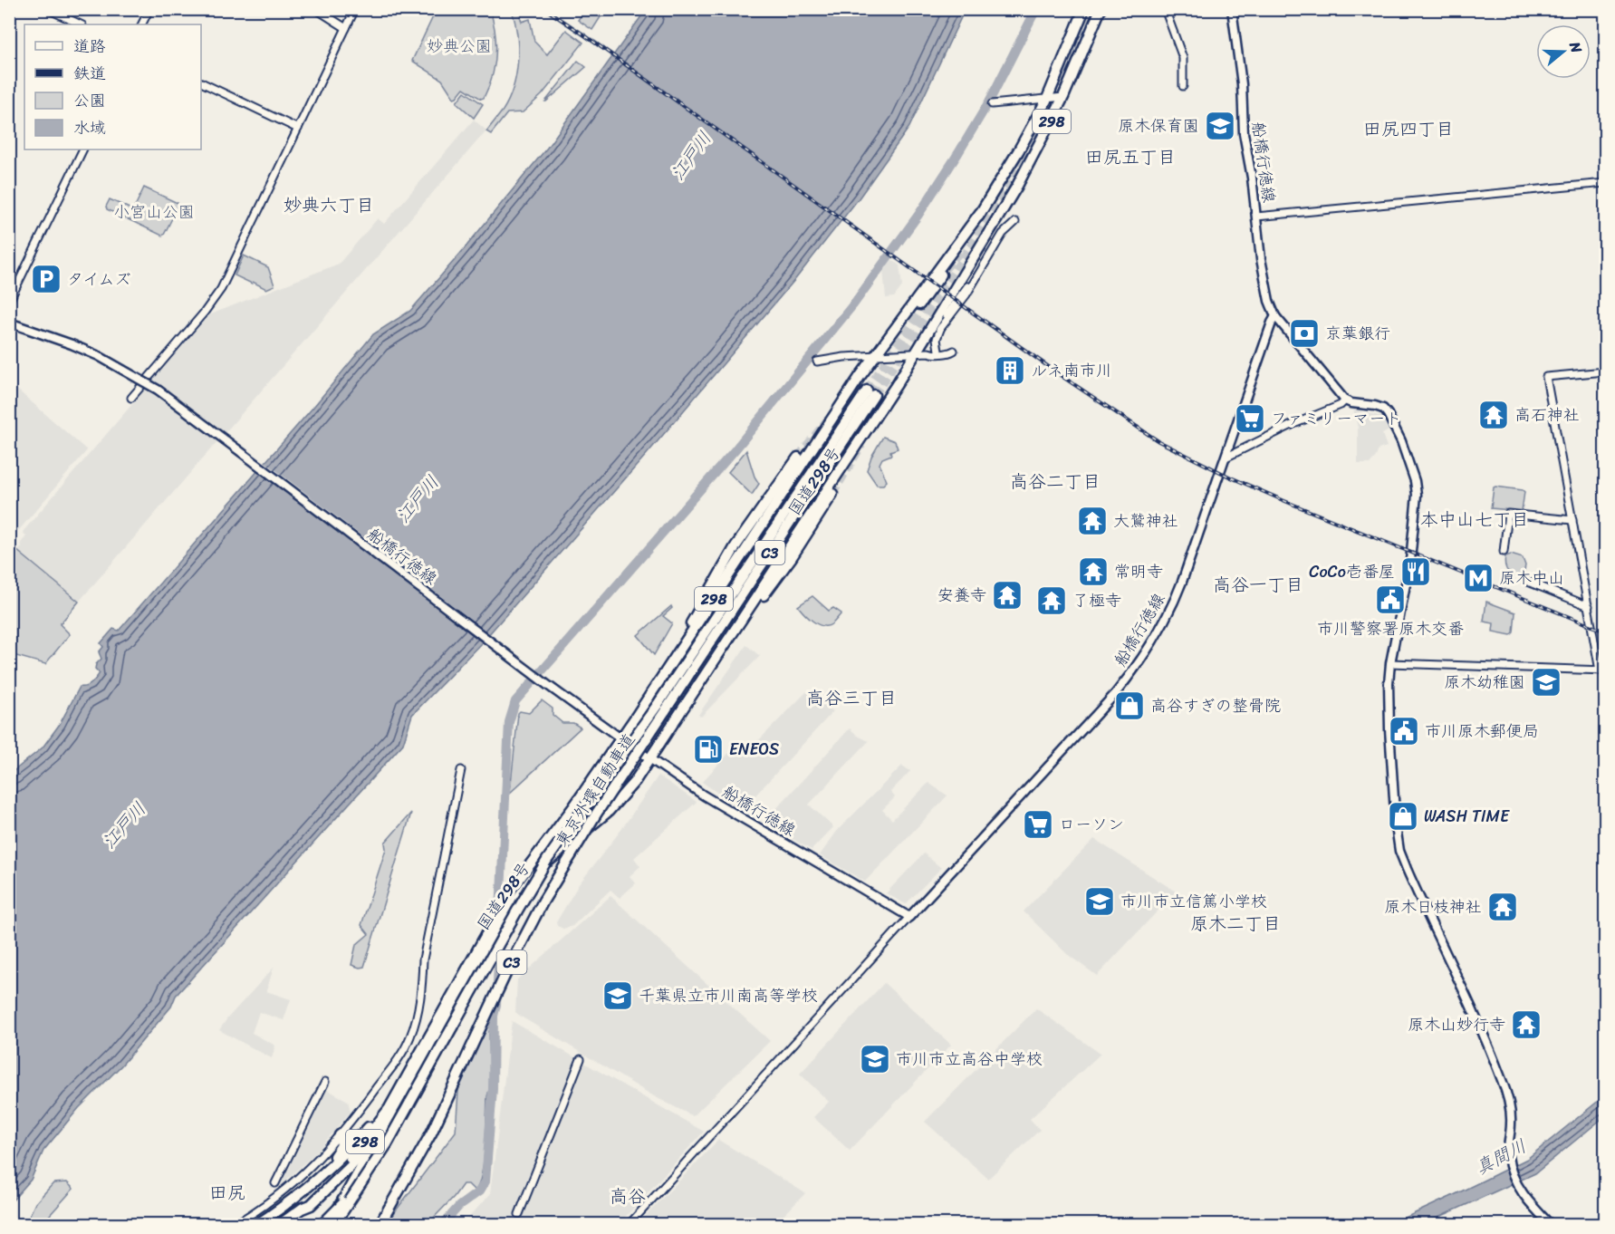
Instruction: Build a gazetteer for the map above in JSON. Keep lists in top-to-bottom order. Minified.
{"streets":{"highway":["298","国道298号","C3","東京外環自動車道"],"main road":["船橋行徳線"]},"crossings":[["船橋行徳線","国道298号"]],"districts":["田尻四丁目","田尻五丁目","妙典六丁目","高谷二丁目","本中山七丁目","高谷一丁目","高谷三丁目","原木二丁目","田尻","高谷"],"water":["江戸川","真間川"],"parks":["妙典公園","小宮山公園"],"places":{"school or university":["原木保育園","原木幼稚園","市川市立信篤小学校","千葉県立市川南高等学校","市川市立高谷中学校"],"parking":["タイムズ"],"bank":["京葉銀行"],"building":["ルネ南市川"],"temple":["高石神社","大鷲神社","常明寺","安養寺","了極寺","原木日枝神社","原木山妙行寺"],"supermarket":["ファミリーマート","ローソン"],"restaurant":["CoCo壱番屋"],"metro station":["原木中山"],"public building":["市川警察署原木交番","市川原木郵便局"],"shop":["高谷すぎの整骨院","WASH TIME"],"fuel station":["ENEOS"]},"legend":["道路","鉄道","公園","水域"],"north":"right"}
